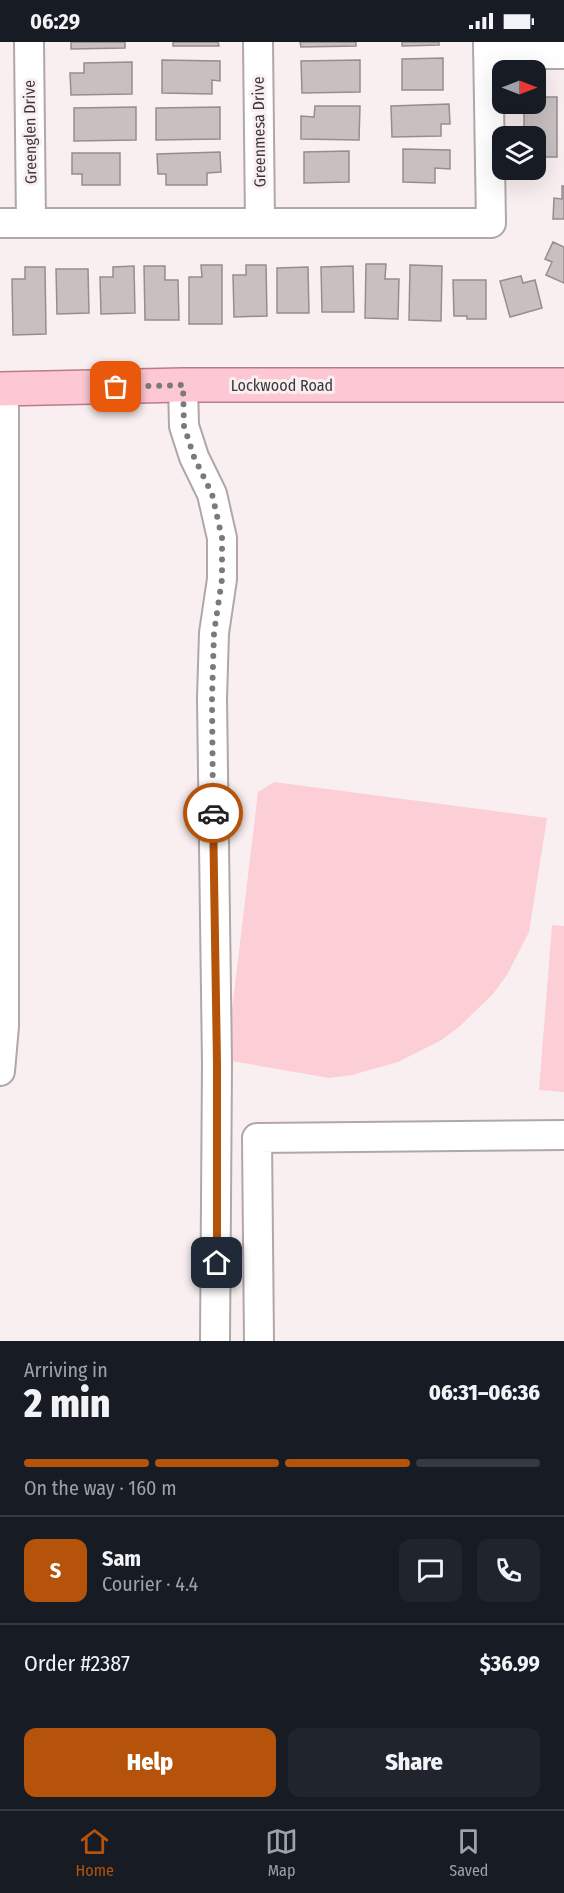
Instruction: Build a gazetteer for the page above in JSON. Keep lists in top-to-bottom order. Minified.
{"streets":{"main road":["Lockwood Road"],"street":["Greenglen Drive","Greenmesa Drive"]},"north":"right","page":{"status":"06:29","heading":["2 min","Arriving in","06:31–06:36"],"panel":["Sam","Courier · 4.4","Order #2387","$36.99"],"bar":"On the way · 160 m","round":"S","buttons":["Help","Share"],"tabs":["Home","Map","Saved"]}}
